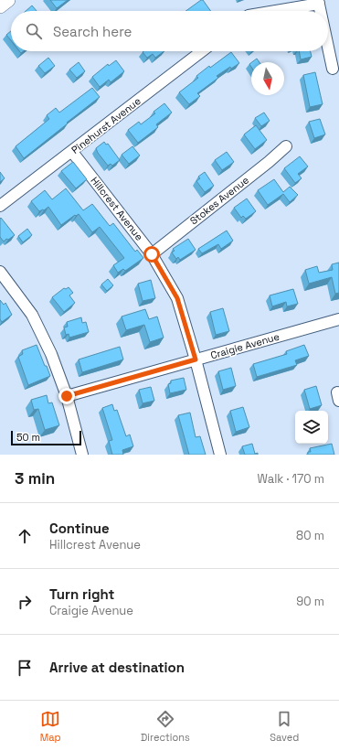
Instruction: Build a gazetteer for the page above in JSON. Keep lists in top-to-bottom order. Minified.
{"streets":{"street":["Pinehurst Avenue","Stokes Avenue","Hillcrest Avenue","Craigie Avenue"]},"crossings":[["Pinehurst Avenue","Hillcrest Avenue"],["Stokes Avenue","Hillcrest Avenue"],["Hillcrest Avenue","Craigie Avenue"]],"scale_bar":"50 m","north":"bottom","page":{"search":"Search here","scale":"50 m","heading":["3 min","Walk · 170 m"],"list":[["Continue","Hillcrest Avenue","80 m"],["Turn right","Craigie Avenue","90 m"],"Arrive at destination"],"nav":["Map","Directions","Saved"]}}
